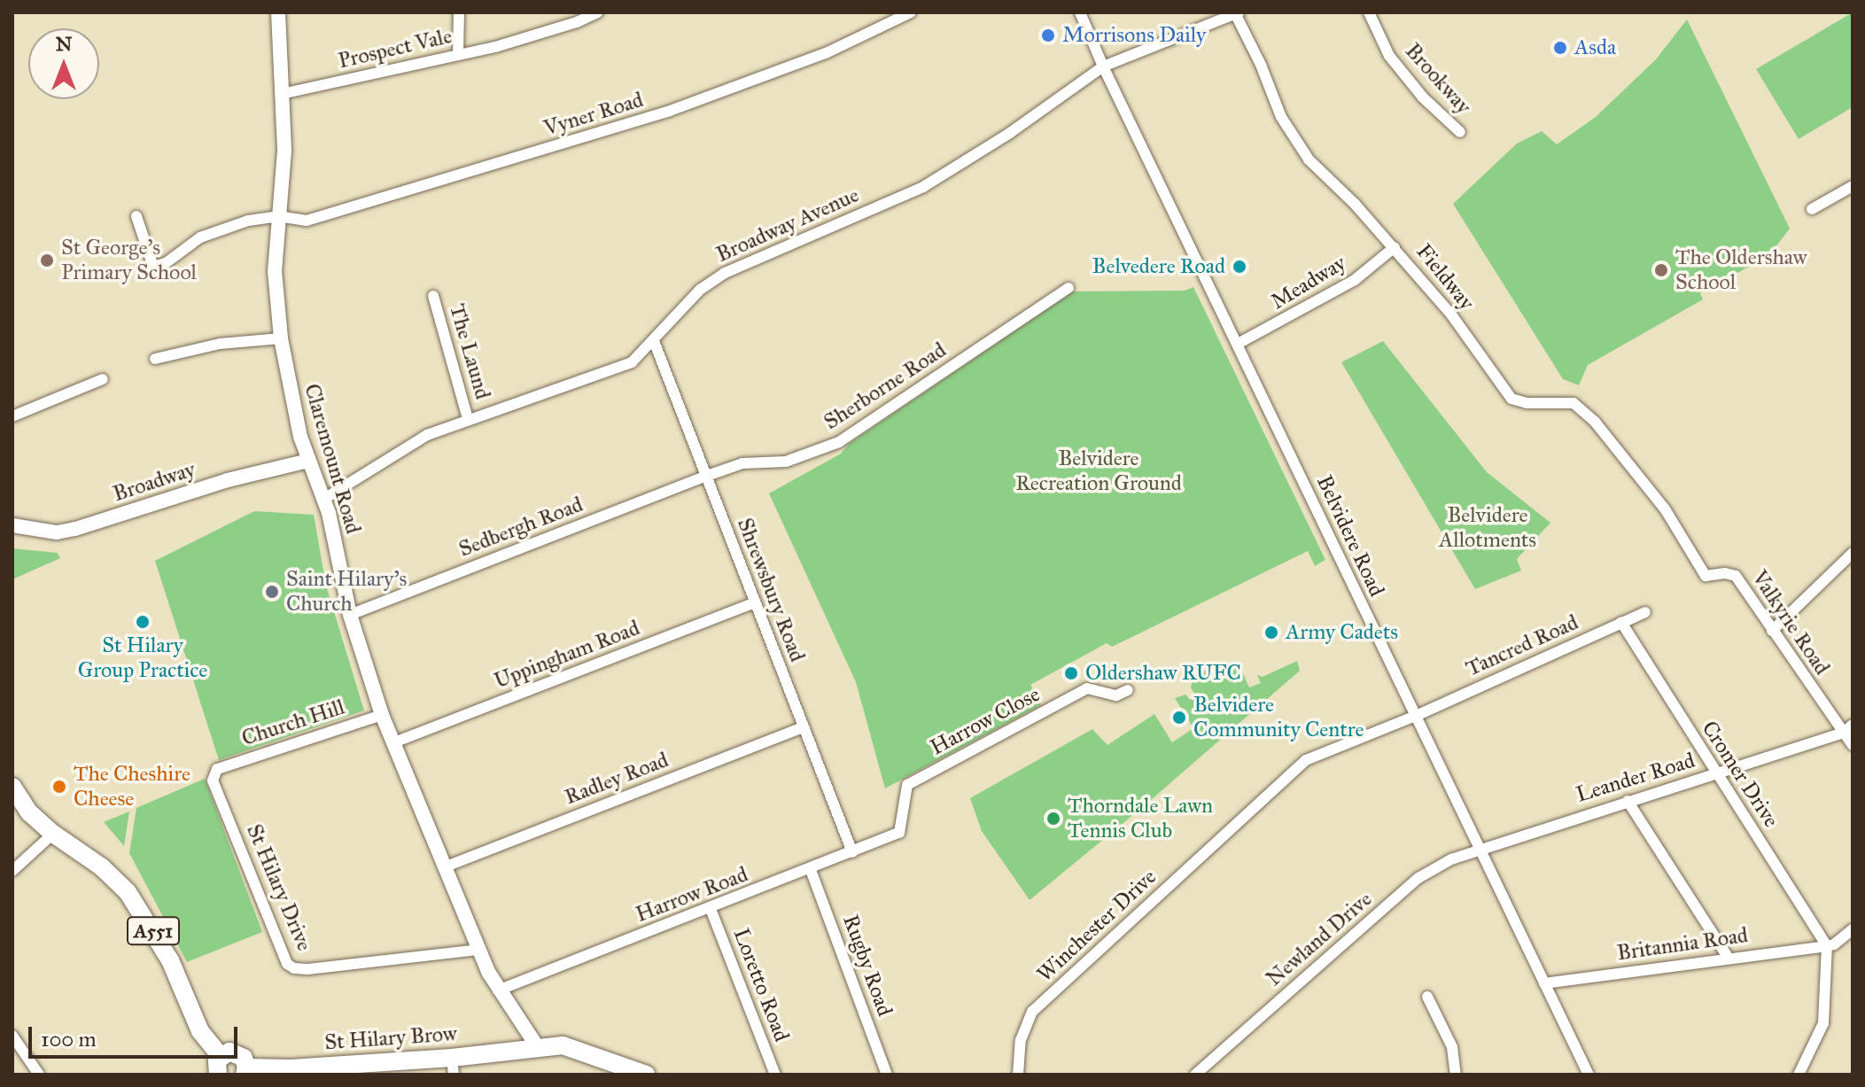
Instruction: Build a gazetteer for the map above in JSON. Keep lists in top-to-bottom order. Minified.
{"streets":{"main road":["A551","St Hilary Brow"],"street":["Prospect Vale","Brookway","Vyner Road","Broadway Avenue","Fieldway","Meadway","The Laund","Sherborne Road","Claremount Road","Broadway","Sedbergh Road","Belvidere Road","Shrewsbury Road","Valkyrie Road","Tancred Road","Uppingham Road","Harrow Close","Church Hill","Cromer Drive","Leander Road","Radley Road","St Hilary Drive","Harrow Road","Winchester Drive","Newland Drive","Britannia Road","Rugby Road","Loretto Road"]},"crossings":[["Prospect Vale","Claremount Road"],["Vyner Road","Claremount Road"],["Broadway Avenue","Fieldway"],["Broadway Avenue","The Laund"],["Broadway Avenue","Claremount Road"],["Broadway Avenue","Belvidere Road"],["Broadway Avenue","Shrewsbury Road"],["Fieldway","Meadway"],["Fieldway","Valkyrie Road"],["Meadway","Belvidere Road"],["Sherborne Road","Sedbergh Road"],["Sherborne Road","Shrewsbury Road"],["Claremount Road","Broadway"],["Claremount Road","Sedbergh Road"],["Claremount Road","Uppingham Road"],["Claremount Road","Church Hill"],["Claremount Road","Radley Road"],["Claremount Road","St Hilary Drive"],["Claremount Road","Harrow Road"],["Claremount Road","A551"],["Claremount Road","St Hilary Brow"],["Sedbergh Road","Shrewsbury Road"],["Belvidere Road","Tancred Road"],["Belvidere Road","Leander Road"],["Belvidere Road","Winchester Drive"],["Belvidere Road","Newland Drive"],["Belvidere Road","Britannia Road"],["Shrewsbury Road","Uppingham Road"],["Shrewsbury Road","Radley Road"],["Shrewsbury Road","Harrow Road"],["Valkyrie Road","Leander Road"],["Tancred Road","Cromer Drive"],["Tancred Road","Winchester Drive"],["Harrow Close","Harrow Road"],["Church Hill","St Hilary Drive"],["Cromer Drive","Leander Road"],["Cromer Drive","Britannia Road"],["Leander Road","Newland Drive"],["Harrow Road","Rugby Road"],["Harrow Road","Loretto Road"],["A551","St Hilary Brow"]],"parks":["Belvidere Recreation Ground","Belvidere Allotments"],"places":["Morrisons Daily","Asda","St George's Primary School","Belvedere Road","The Oldershaw School","Saint Hilary's Church","St Hilary Group Practice","Army Cadets","Oldershaw RUFC","Belvidere Community Centre","The Cheshire Cheese","Thorndale Lawn Tennis Club"],"scale_bar":"100 m","north":"top"}
